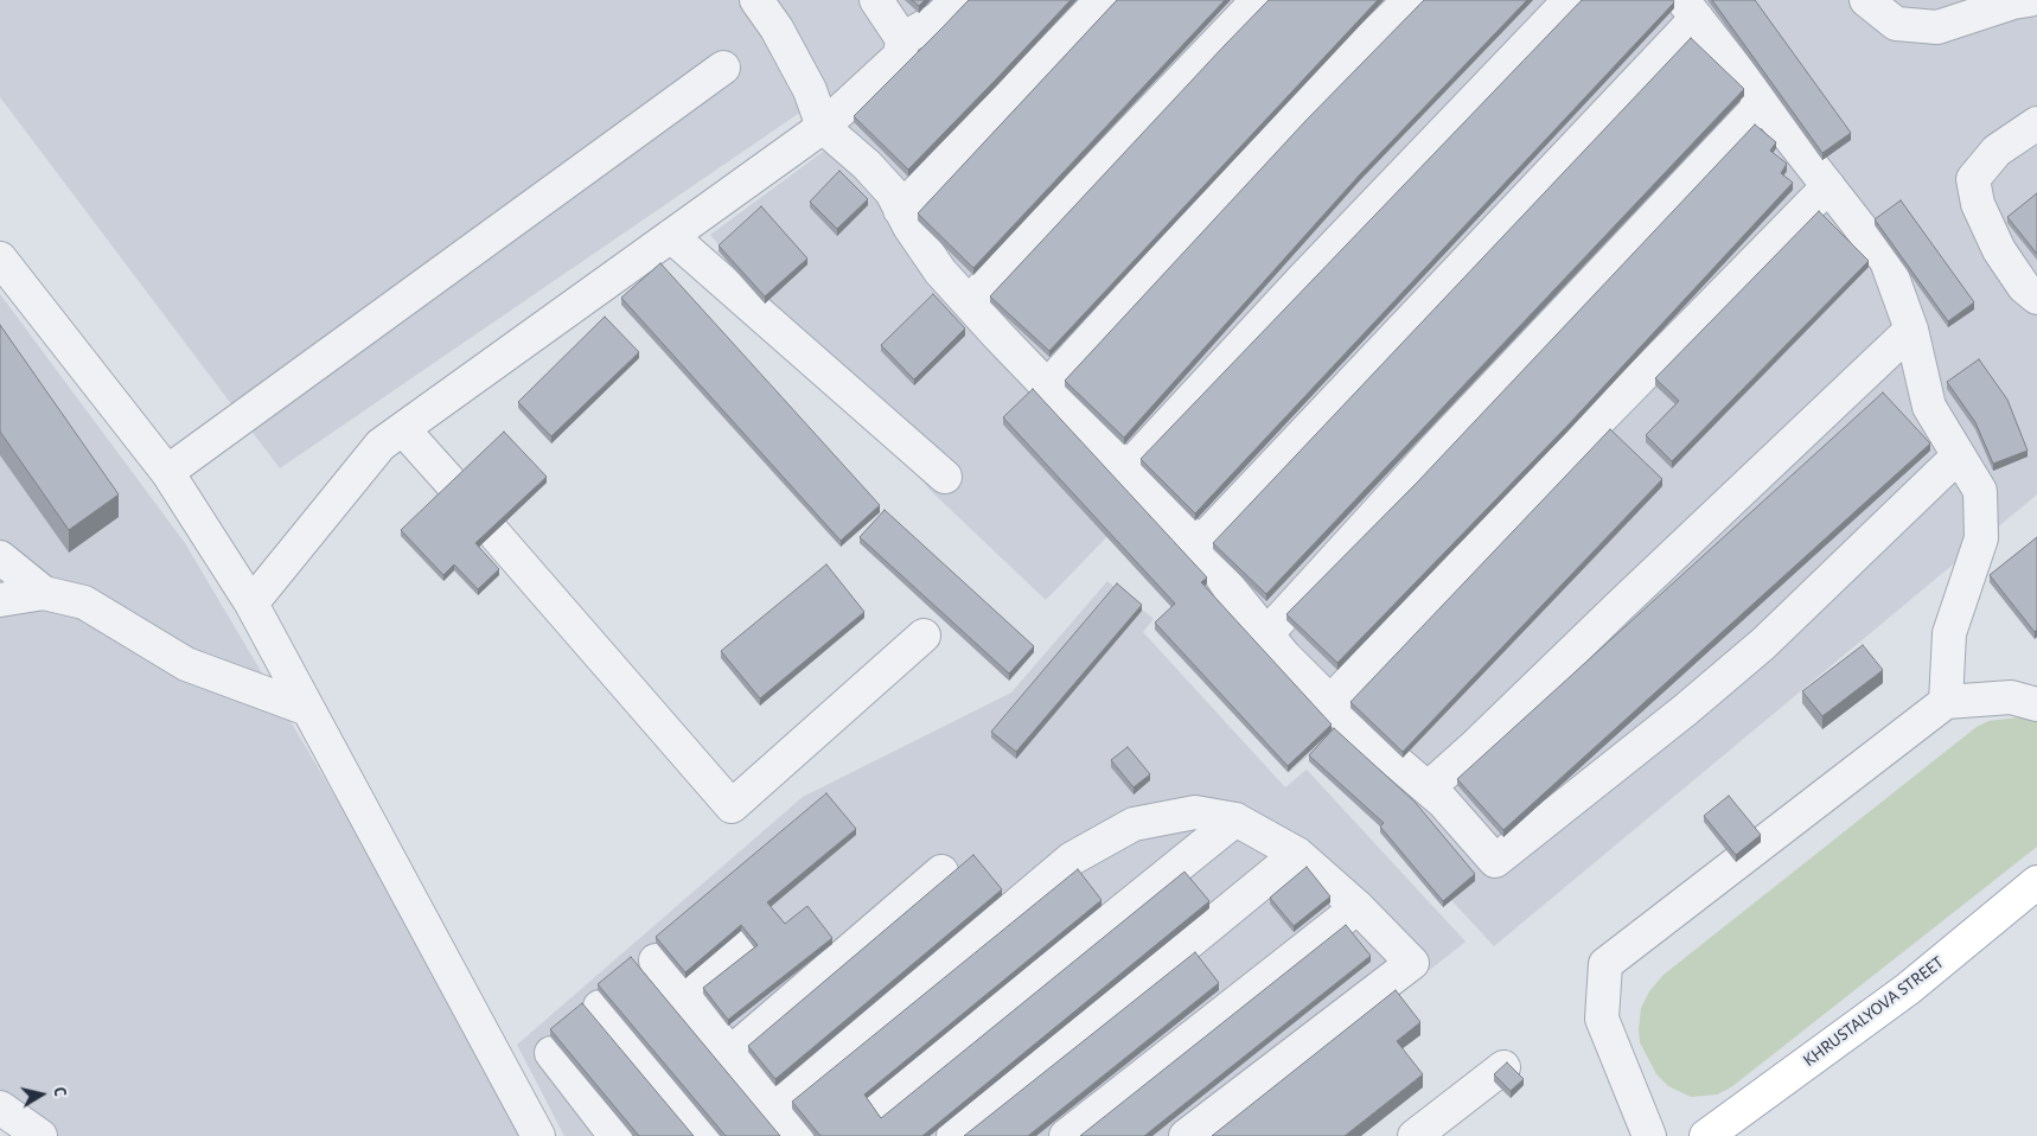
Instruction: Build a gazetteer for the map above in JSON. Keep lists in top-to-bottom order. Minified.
{"streets":{"main road":["KHRUSTALYOVA STREET"]},"north":"right"}
